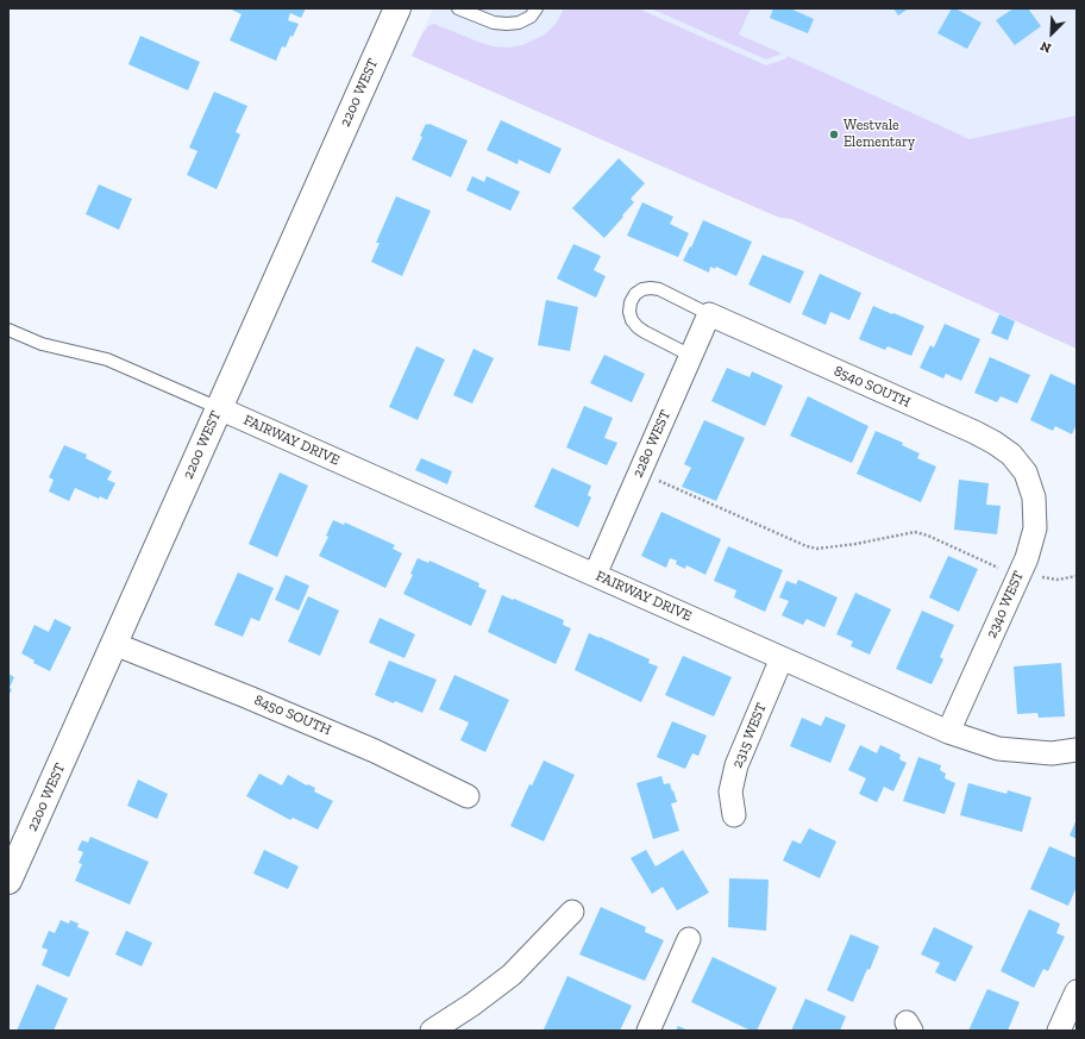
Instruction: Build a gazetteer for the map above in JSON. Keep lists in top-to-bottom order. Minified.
{"streets":{"street":["2200 WEST","8540 SOUTH","FAIRWAY DRIVE","2280 WEST","2340 WEST","8450 SOUTH","2315 WEST"]},"crossings":[["2200 WEST","FAIRWAY DRIVE"],["2200 WEST","8450 SOUTH"],["8540 SOUTH","2280 WEST"],["8540 SOUTH","2340 WEST"],["FAIRWAY DRIVE","2280 WEST"],["FAIRWAY DRIVE","2340 WEST"],["FAIRWAY DRIVE","2315 WEST"]],"places":["Westvale Elementary"],"north":"bottom left"}
